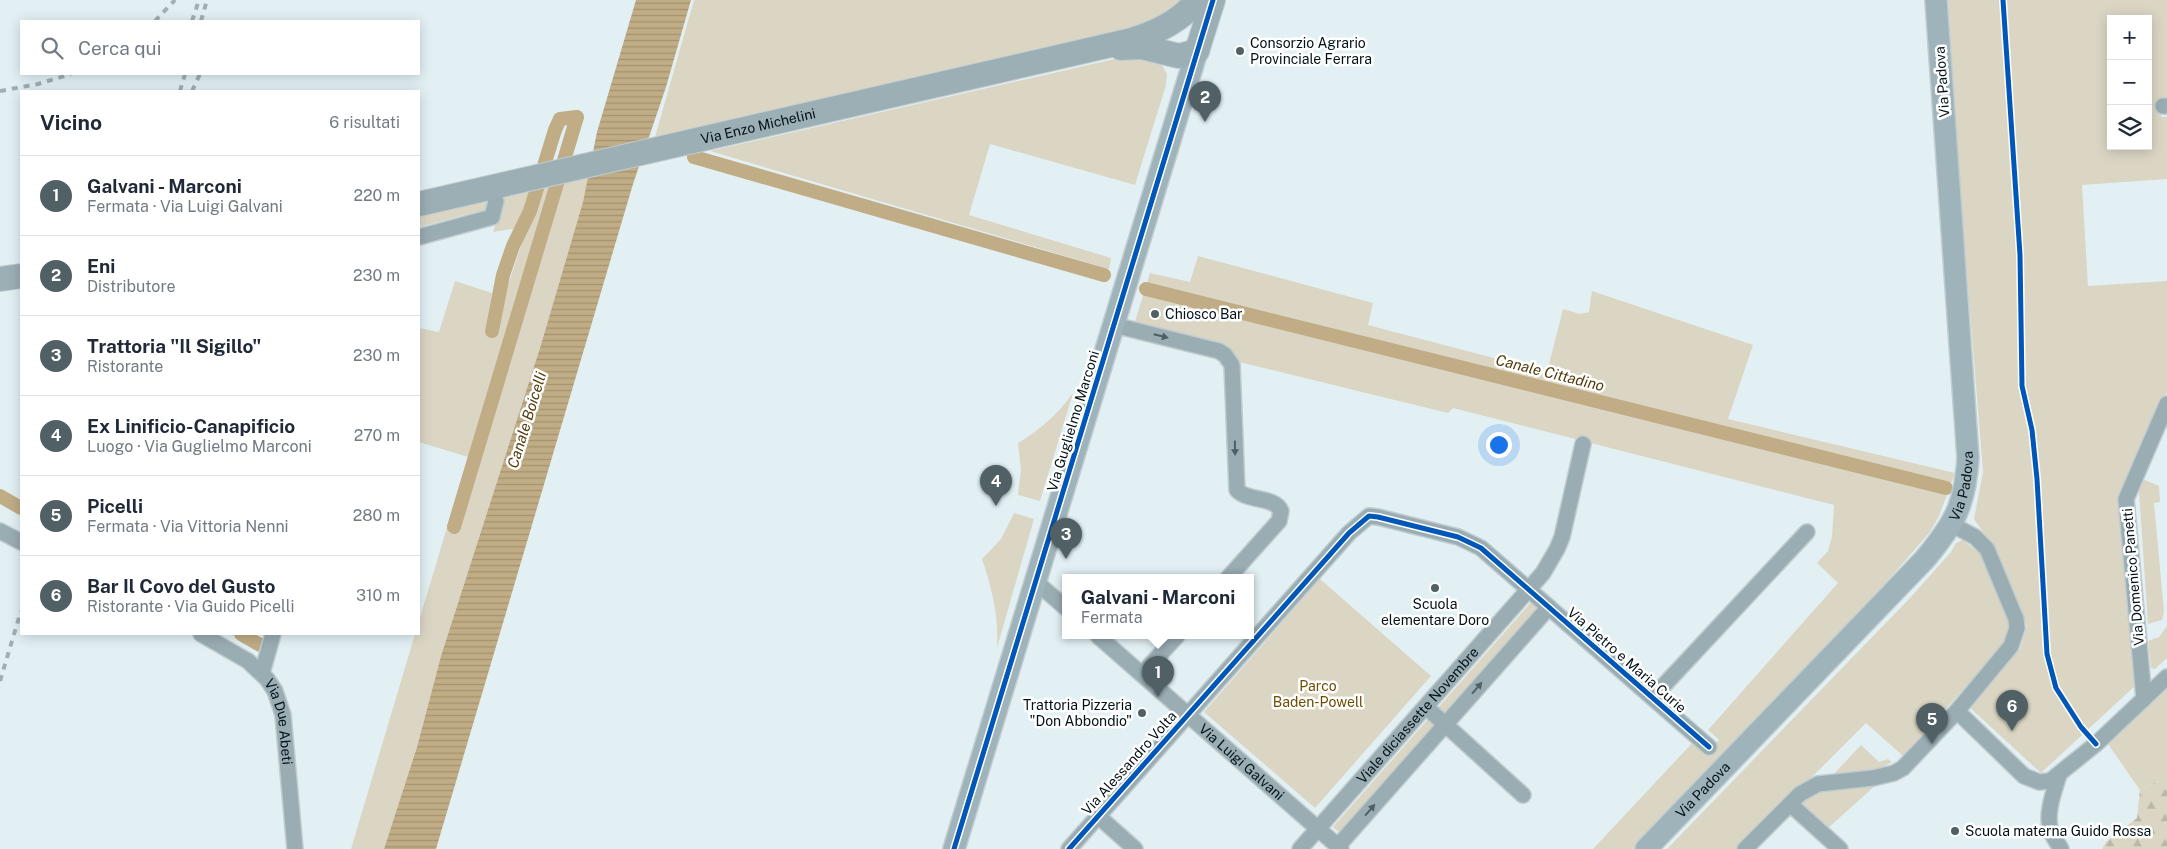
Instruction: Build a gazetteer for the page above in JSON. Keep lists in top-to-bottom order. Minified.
{"streets":{"main road":["Via Padova","Via Enzo Michelini","Via Guglielmo Marconi"],"street":["Via Domenico Panetti","Via Pietro e Maria Curie","Viale diciassette Novembre","Via Due Abeti","Via Luigi Galvani","Via Alessandro Volta"]},"crossings":[["Via Enzo Michelini","Via Guglielmo Marconi"],["Via Pietro e Maria Curie","Viale diciassette Novembre"],["Via Pietro e Maria Curie","Via Alessandro Volta"],["Viale diciassette Novembre","Via Luigi Galvani"],["Viale diciassette Novembre","Via Alessandro Volta"],["Via Luigi Galvani","Via Alessandro Volta"]],"water":["Canale Cittadino","Canale Boicelli"],"parks":["Parco Baden-Powell"],"places":["Consorzio Agrario Provinciale Ferrara","Chiosco Bar","Scuola elementare Doro","Trattoria Pizzeria \"Don Abbondio\"","Scuola materna Guido Rossa"],"page":{"map_buttons":["+","−"],"search":"Cerca qui","pins":["2","4","3","1","6","5"],"heading":["Vicino","6 risultati"],"list":[{"mark":"1","name":"Galvani - Marconi","note":"Fermata · Via Luigi Galvani","value":"220 m"},{"mark":"2","name":"Eni","note":"Distributore","value":"230 m"},{"mark":"3","name":"Trattoria \"Il Sigillo\"","note":"Ristorante","value":"230 m"},{"mark":"4","name":"Ex Linificio-Canapificio","note":"Luogo · Via Guglielmo Marconi","value":"270 m"},{"mark":"5","name":"Picelli","note":"Fermata · Via Vittoria Nenni","value":"280 m"},{"mark":"6","name":"Bar Il Covo del Gusto","note":"Ristorante · Via Guido Picelli","value":"310 m"}],"popup":["Galvani - Marconi","Fermata"]}}
